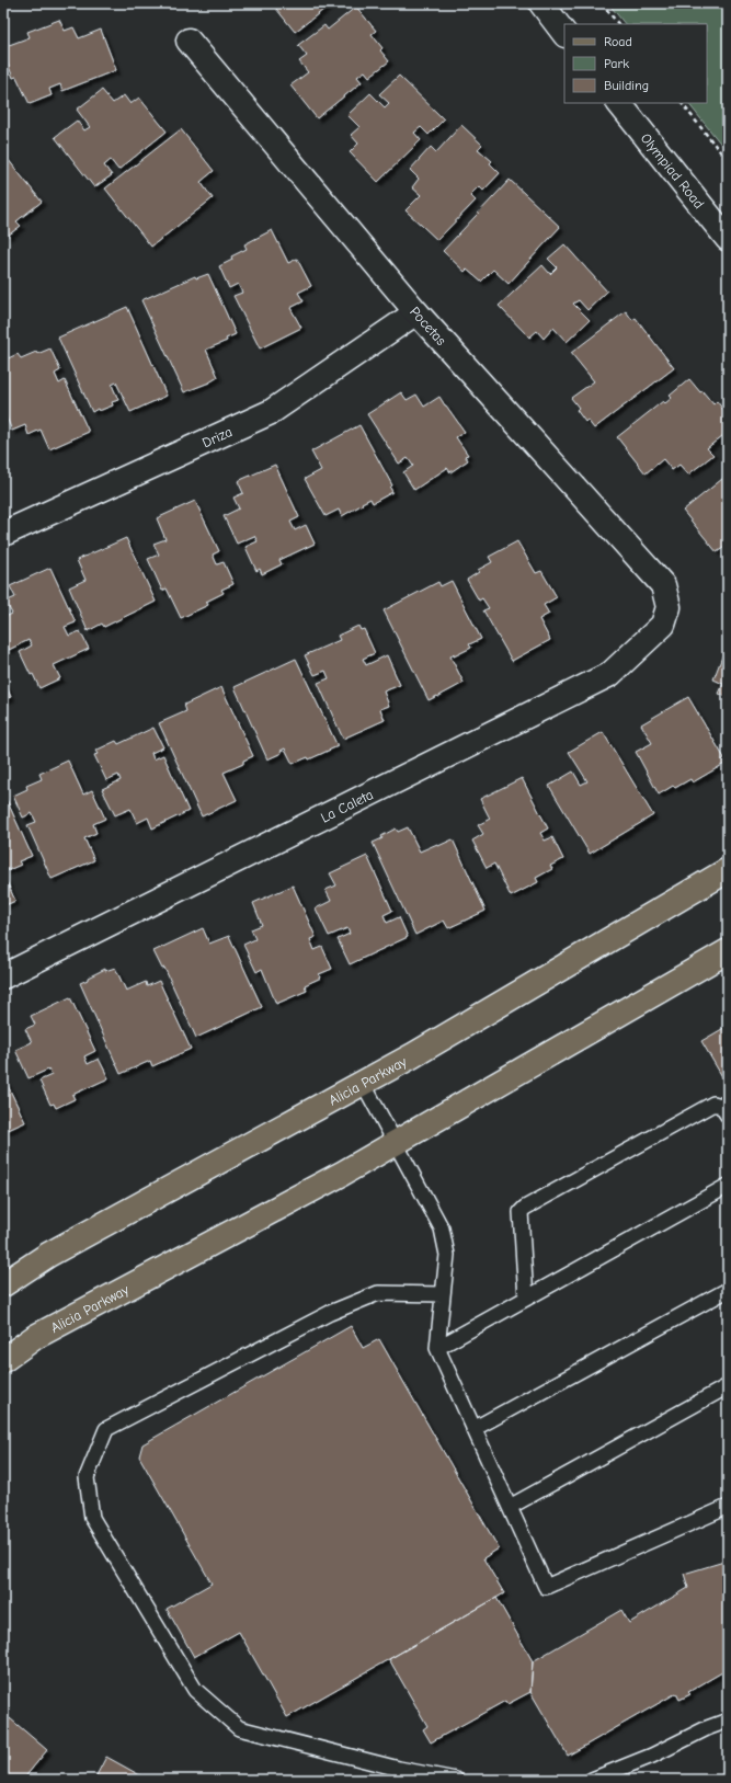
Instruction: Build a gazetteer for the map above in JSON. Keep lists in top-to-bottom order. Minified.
{"streets":{"main road":["Alicia Parkway"],"street":["Olympiad Road","Pocetas","Driza","La Caleta"]},"crossings":[["Pocetas","Driza"],["Pocetas","La Caleta"]],"legend":["Road","Park","Building"]}
